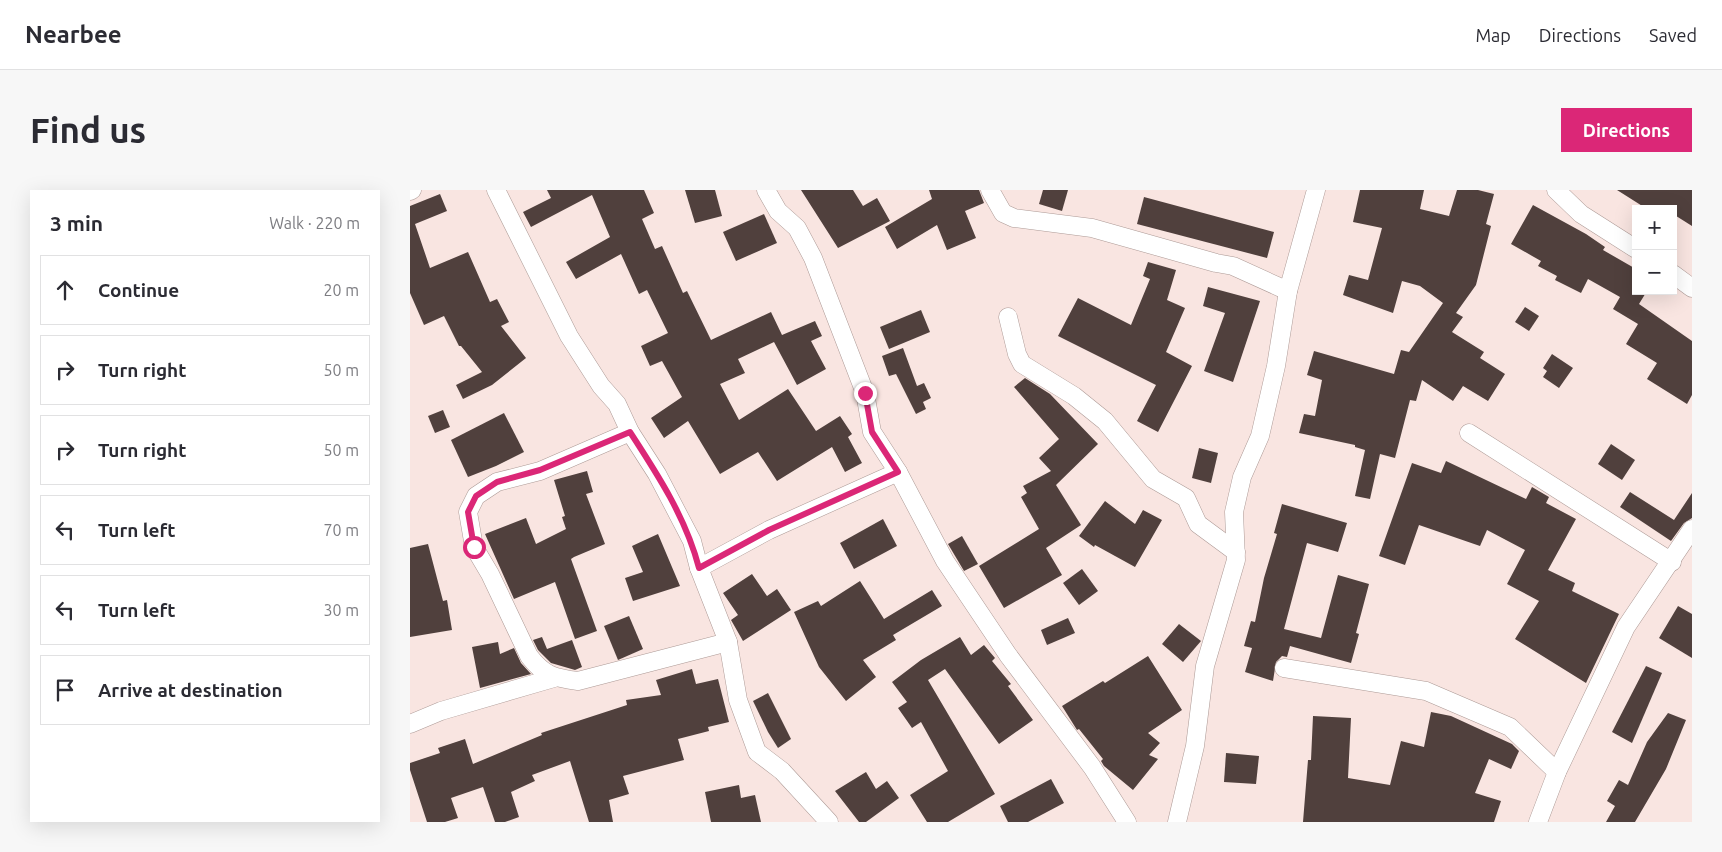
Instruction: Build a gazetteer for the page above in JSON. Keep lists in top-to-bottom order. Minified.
{"page":{"header":"Nearbee","nav":["Map","Directions","Saved"],"buttons":"Directions","title":"Find us","heading":["3 min","Walk · 220 m"],"map_buttons":["+","−"],"list":[["Continue","20 m"],["Turn right","50 m"],["Turn right","50 m"],["Turn left","70 m"],["Turn left","30 m"],"Arrive at destination"]}}
